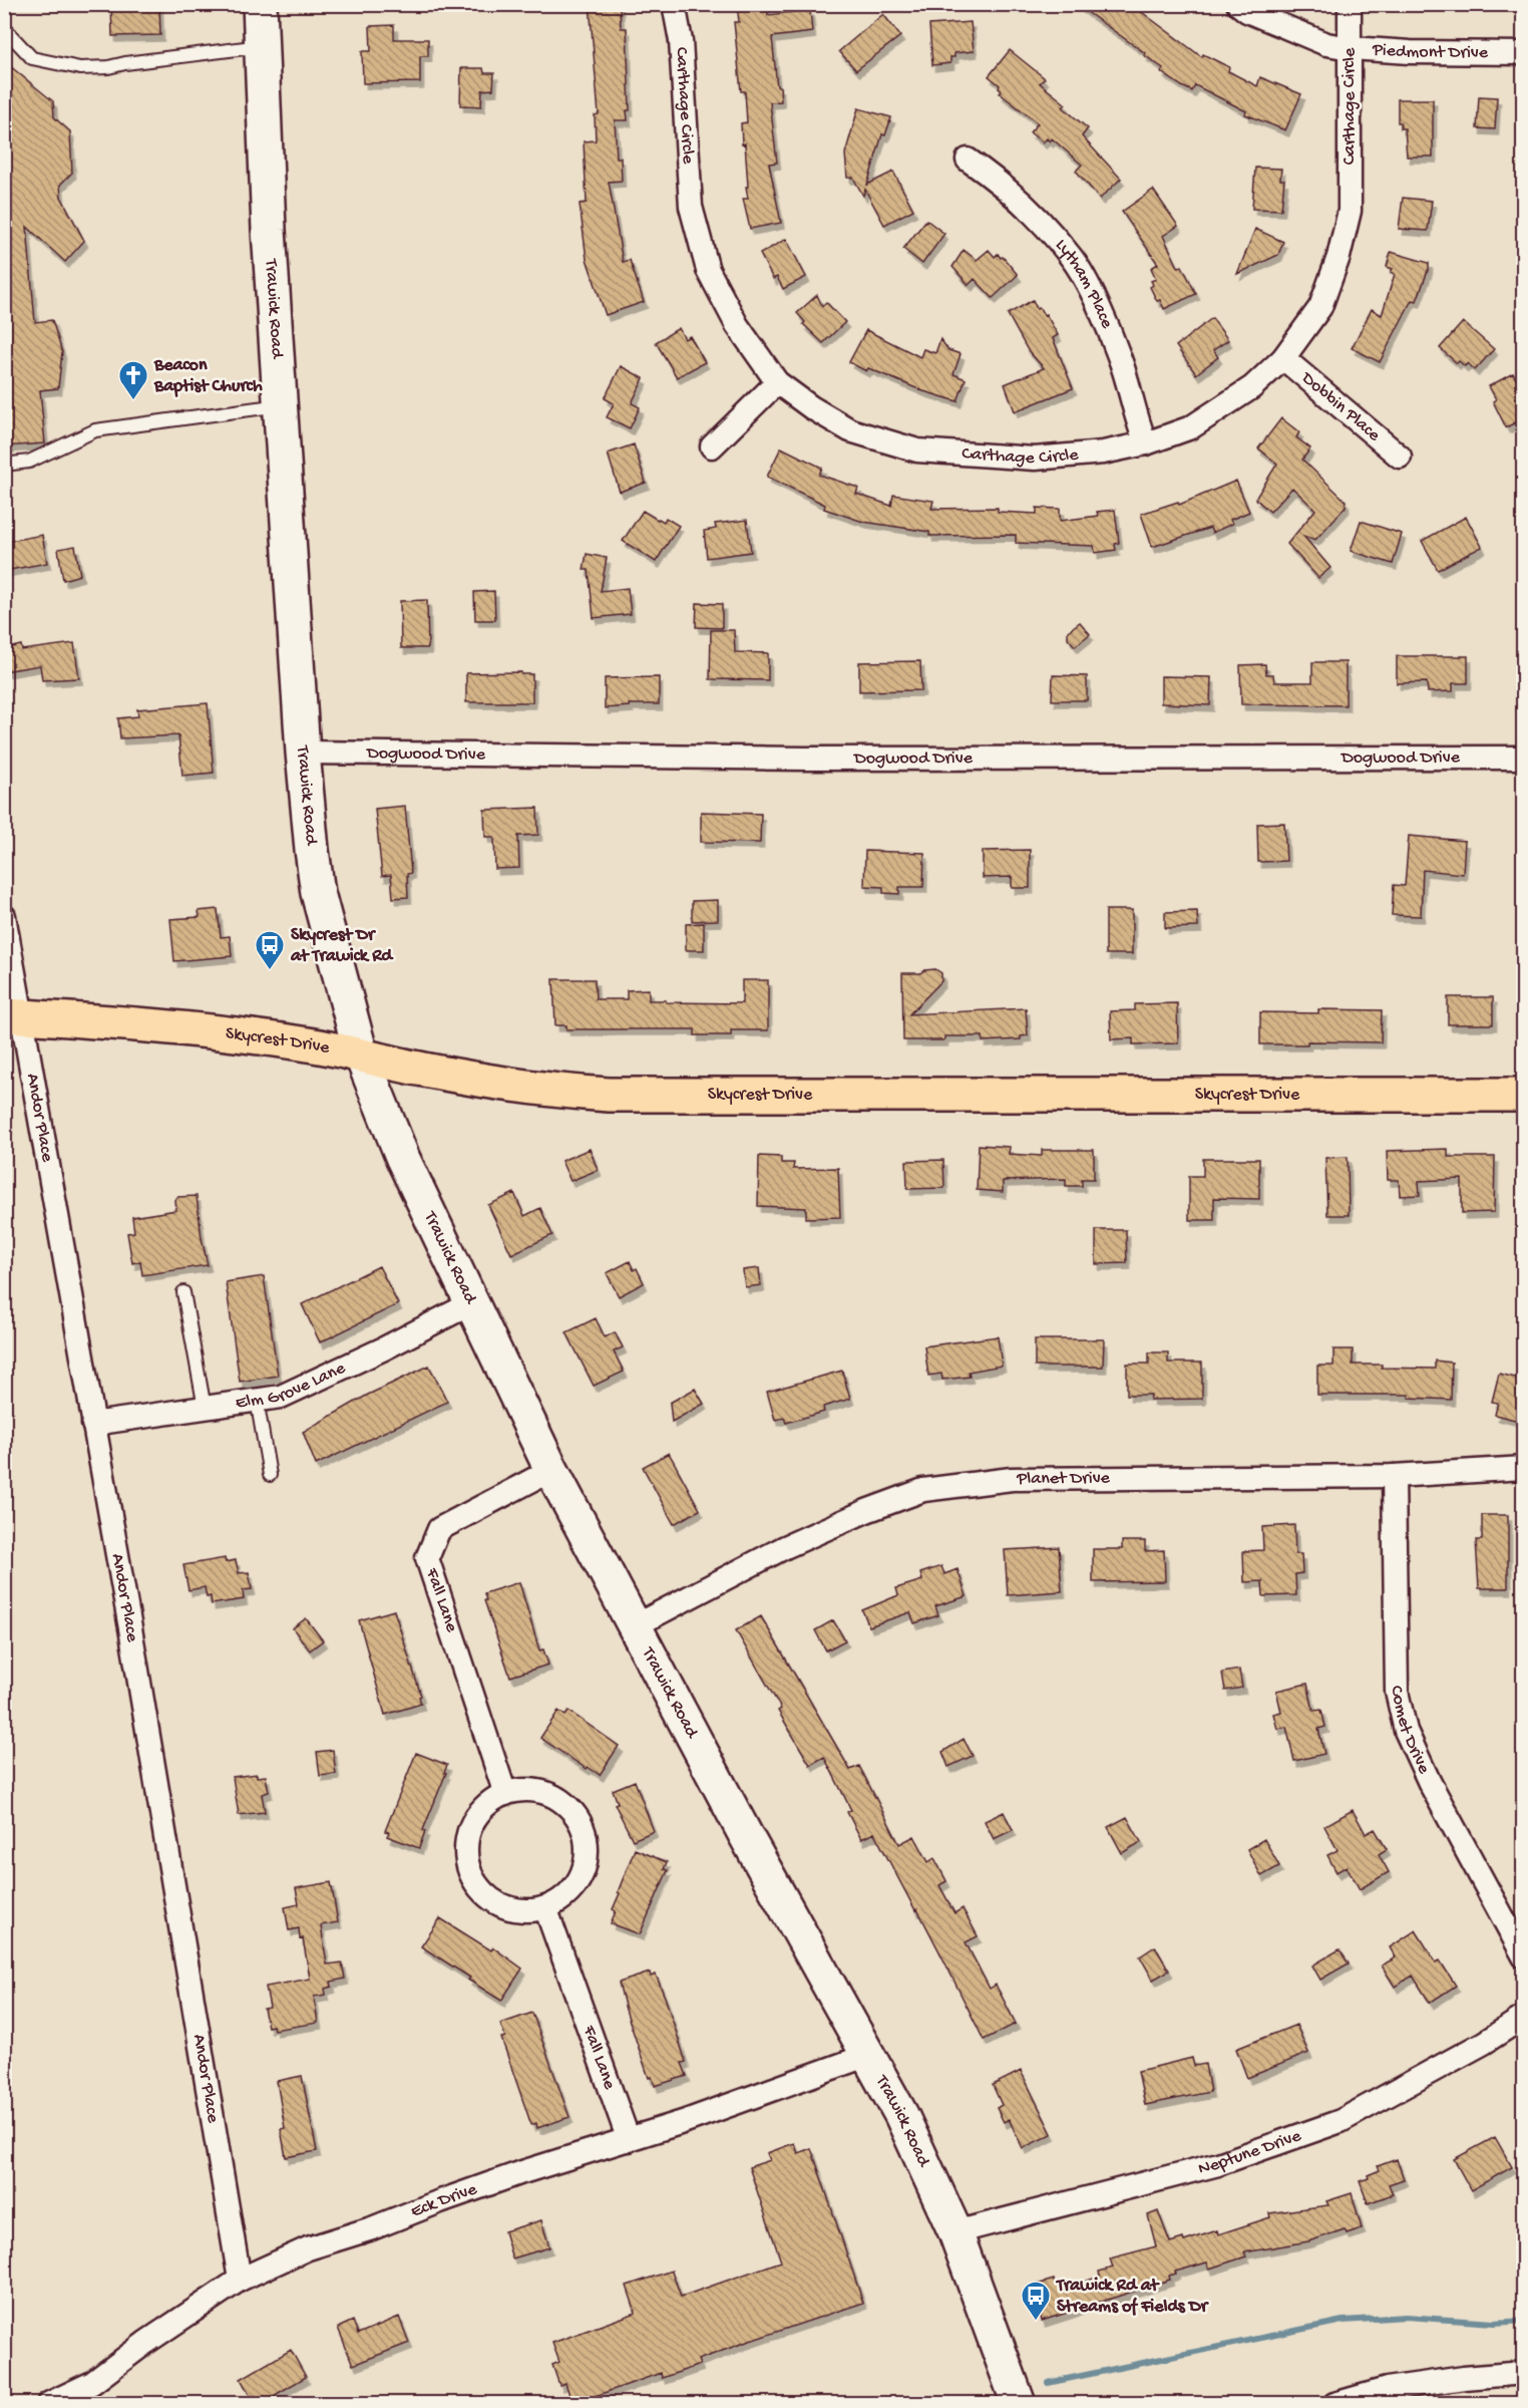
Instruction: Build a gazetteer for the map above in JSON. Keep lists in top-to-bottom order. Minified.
{"streets":{"main road":["Skycrest Drive"],"street":["Piedmont Drive","Carthage Circle","Lytham Place","Trawick Road","Dobbin Place","Dogwood Drive","Andor Place","Elm Grove Lane","Planet Drive","Fall Lane","Comet Drive","Neptune Drive","Eck Drive"]},"crossings":[["Piedmont Drive","Carthage Circle"],["Carthage Circle","Lytham Place"],["Carthage Circle","Dobbin Place"],["Trawick Road","Dogwood Drive"],["Trawick Road","Skycrest Drive"],["Trawick Road","Elm Grove Lane"],["Trawick Road","Planet Drive"],["Trawick Road","Fall Lane"],["Trawick Road","Neptune Drive"],["Trawick Road","Eck Drive"],["Skycrest Drive","Andor Place"],["Andor Place","Elm Grove Lane"],["Andor Place","Eck Drive"],["Planet Drive","Comet Drive"],["Fall Lane","Eck Drive"]],"places":{"church":["Beacon Baptist Church"],"bus stop":["Skycrest Dr at Trawick Rd","Trawick Rd at Streams of Fields Dr"]}}
